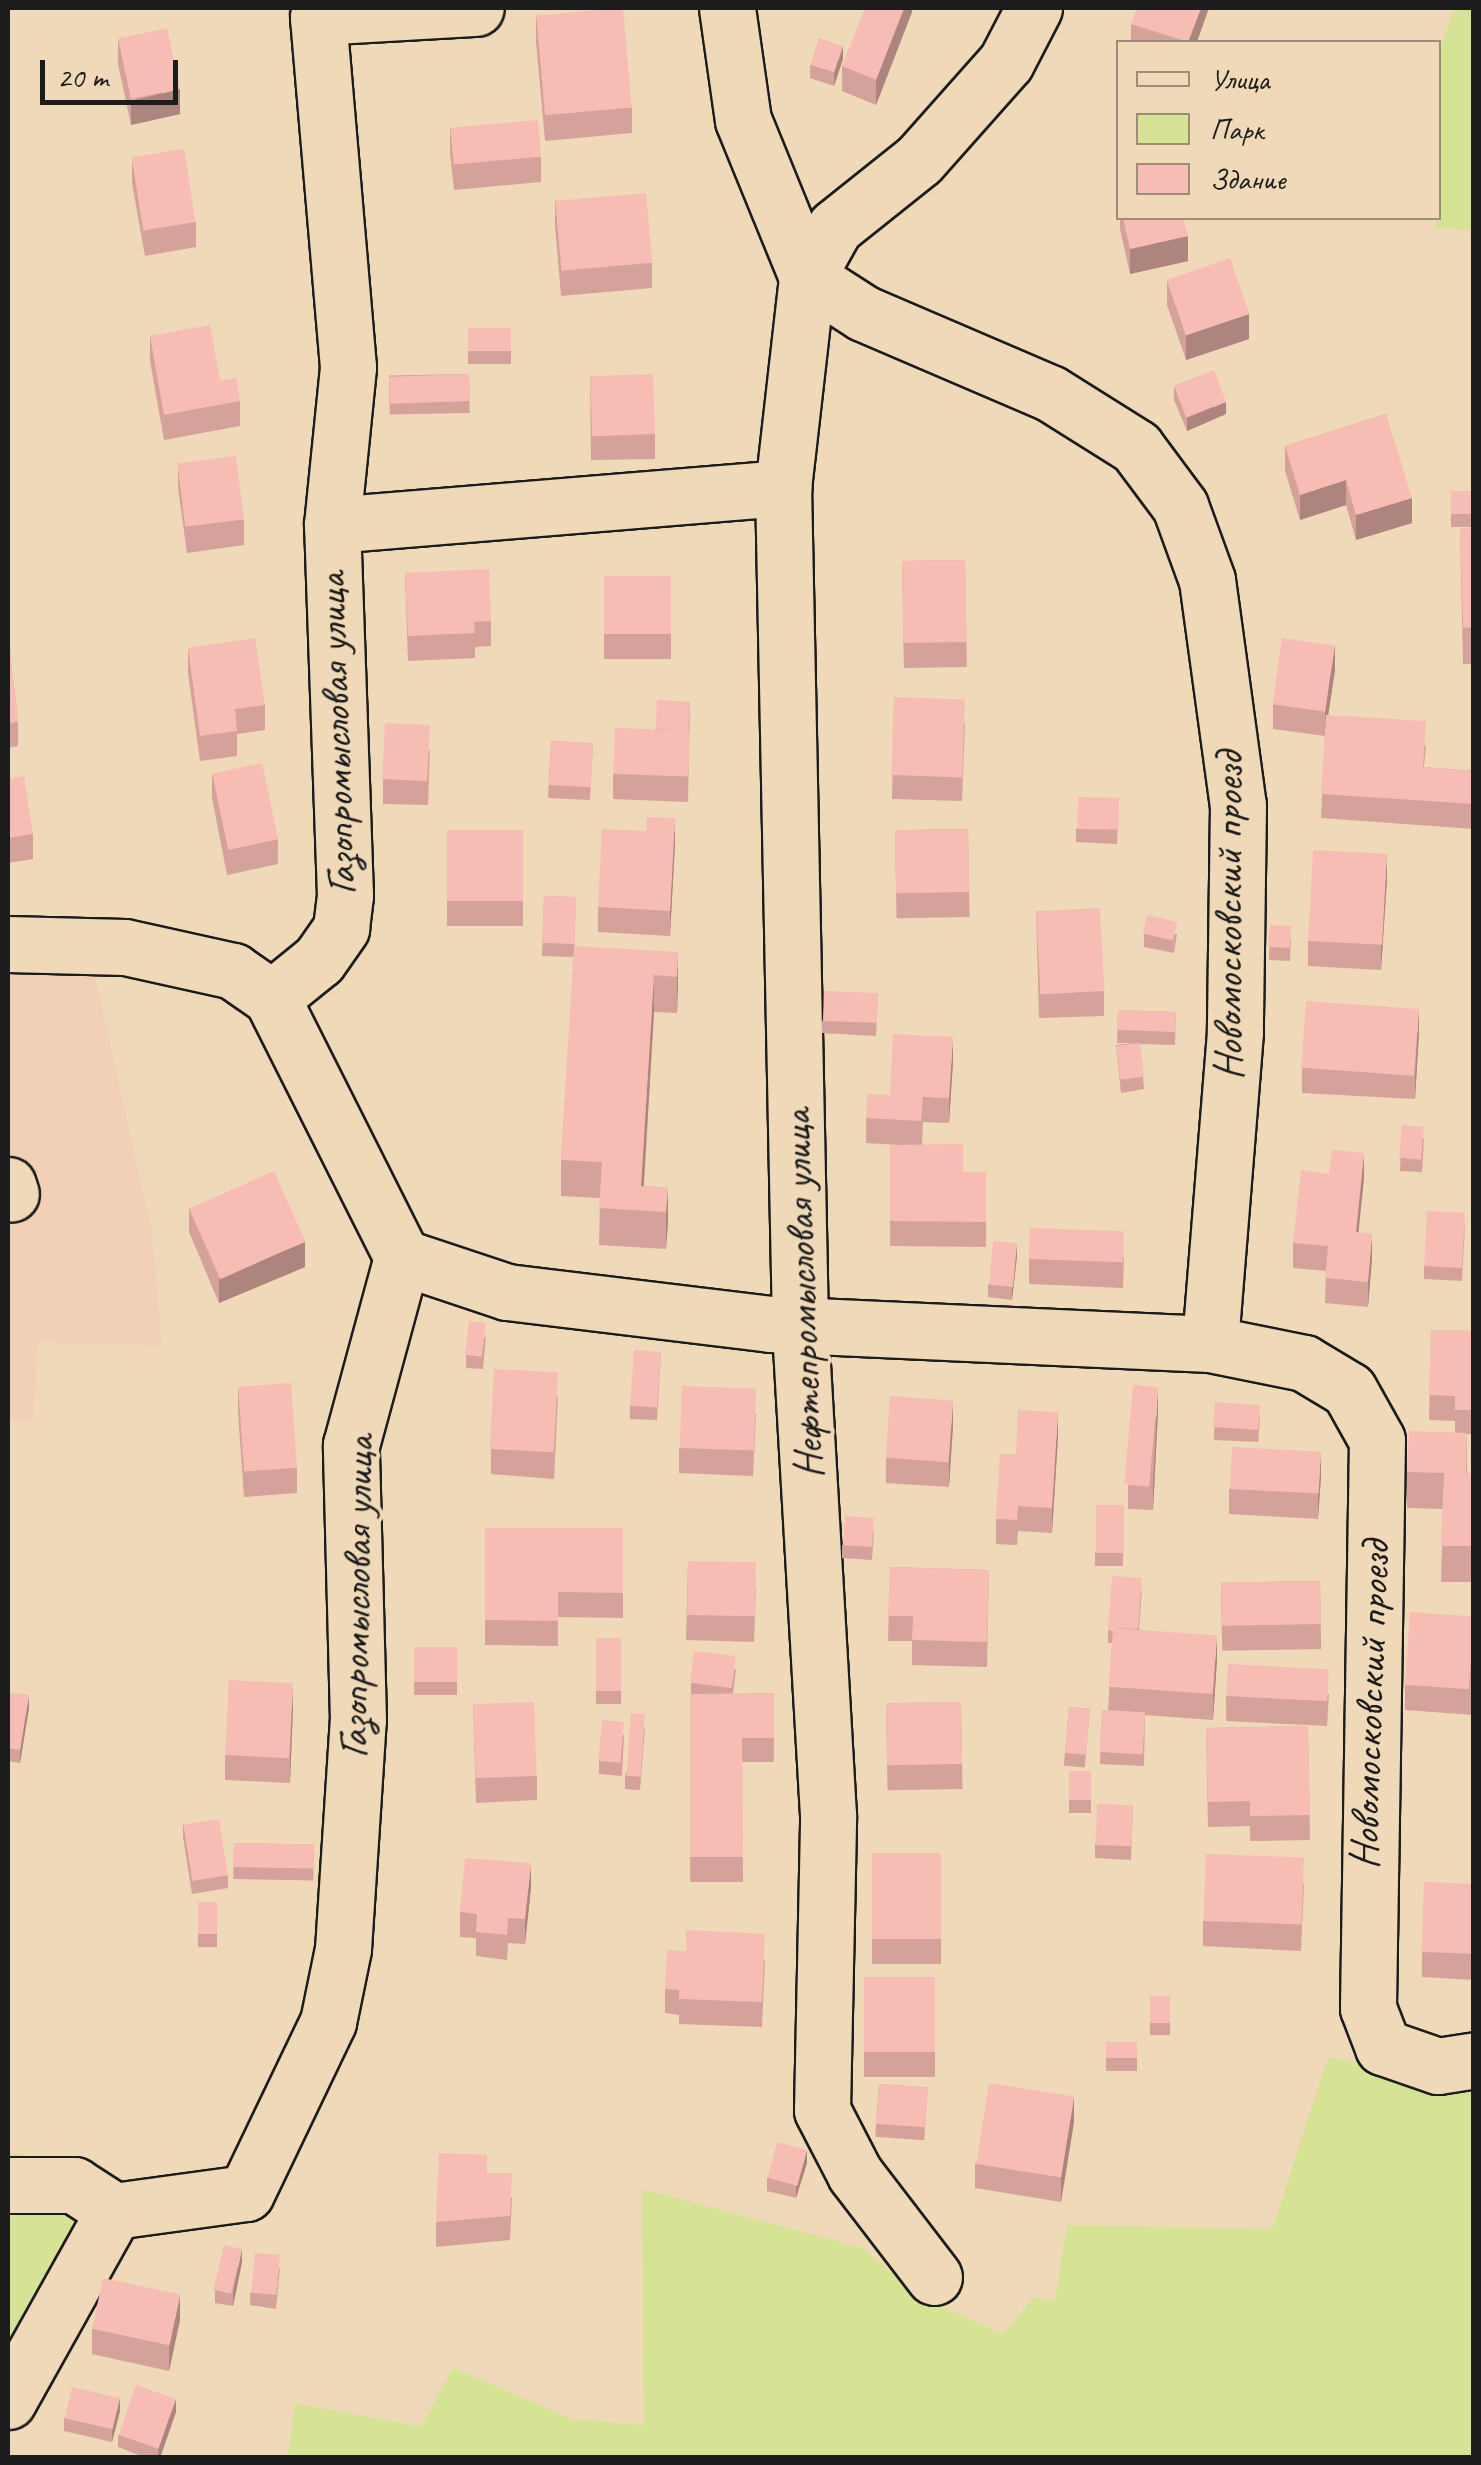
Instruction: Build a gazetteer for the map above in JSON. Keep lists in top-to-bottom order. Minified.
{"streets":{"street":["Газопромысловая улица","Новомосковский проезд","Нефтепромысловая улица"]},"crossings":[["Новомосковский проезд","Нефтепромысловая улица"]],"legend":["Улица","Парк","Здание"],"scale_bar":"20 m"}
